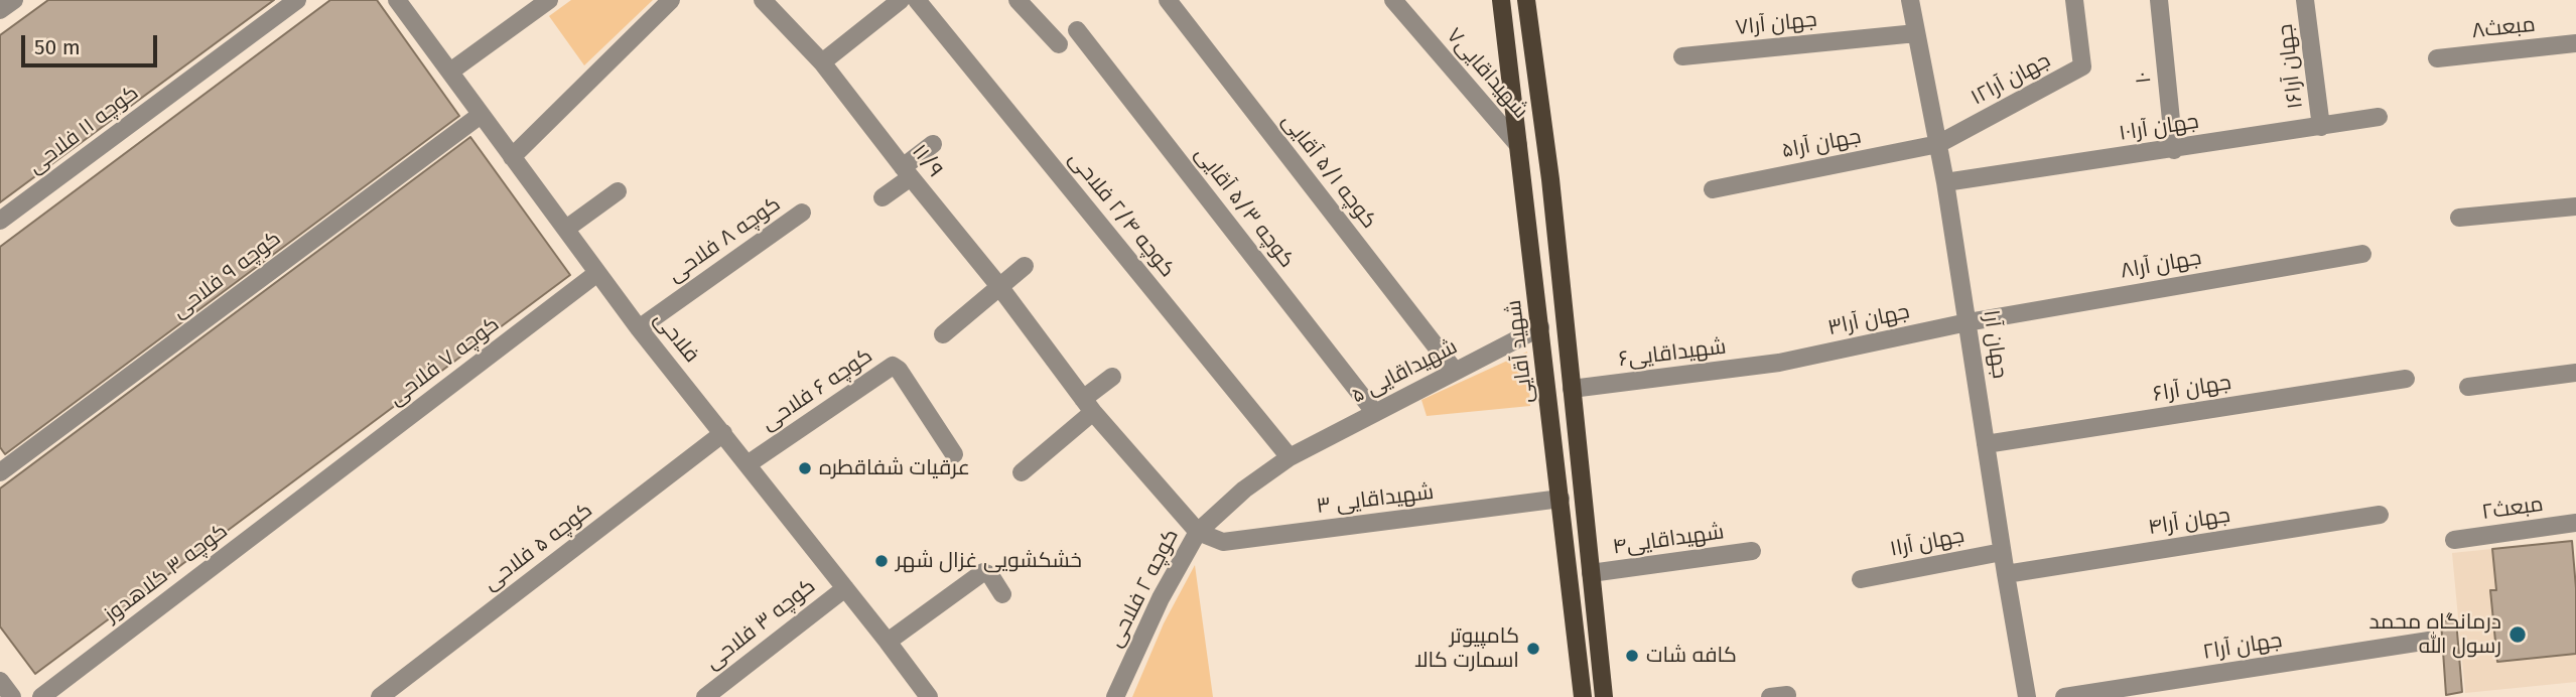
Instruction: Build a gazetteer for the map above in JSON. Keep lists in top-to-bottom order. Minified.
{"streets":{"main road":["شهید آقایی"],"street":["جهان آرا۷","مبعث۸","جهان آرا۱۶","شهیداقایی۷","۱۰","جهان آرا۱۲","جهان آرا۱۰","کوچه ۱۱ فلاحی","جهان آرا۵","۱۱/۹","کوچه ۵/۱ آقایی","کوچه ۵/۳ آقایی","کوچه ۲/۴ فلاحی","کوچه ۸ فلاحی","جهان آرا۸","کوچه ۹ فلاحی","جهان آرا۳","فلاحی","جهان آرا","شهیداقایی۶","کوچه ۷ فلاحی","۵ شهیداقایی","جهان آرا۶","کوچه ۶ فلاحی","۳ شهیداقایی","مبعث۲","جهان آرا۴","شهیداقایی۴","جهان آرا۱","کوچه ۵ فلاحی","کوچه ۳ کلاهدوز","کوچه ۲ فلاحی","کوچه ۳ فلاحی","جهان آرا۲"]},"crossings":[["جهان آرا۷","جهان آرا"],["جهان آرا۱۶","جهان آرا۱۰"],["شهیداقایی۷","شهید آقایی"],["۱۰","جهان آرا۱۰"],["جهان آرا۱۲","جهان آرا۵"],["جهان آرا۱۲","جهان آرا"],["جهان آرا۱۰","جهان آرا"],["جهان آرا۵","جهان آرا"],["۱۱/۹","۳ شهیداقایی"],["۱۱/۹","کوچه ۲ فلاحی"],["کوچه ۵/۱ آقایی","۵ شهیداقایی"],["کوچه ۵/۳ آقایی","۵ شهیداقایی"],["کوچه ۲/۴ فلاحی","۵ شهیداقایی"],["کوچه ۲/۴ فلاحی","کوچه ۲ فلاحی"],["کوچه ۸ فلاحی","فلاحی"],["جهان آرا۸","جهان آرا۳"],["جهان آرا۸","جهان آرا"],["کوچه ۹ فلاحی","فلاحی"],["جهان آرا۳","جهان آرا"],["جهان آرا۳","شهیداقایی۶"],["فلاحی","کوچه ۷ فلاحی"],["فلاحی","کوچه ۶ فلاحی"],["فلاحی","کوچه ۵ فلاحی"],["فلاحی","کوچه ۳ فلاحی"],["جهان آرا","جهان آرا۶"],["جهان آرا","جهان آرا۴"],["جهان آرا","جهان آرا۱"],["شهید آقایی","۵ شهیداقایی"],["شهید آقایی","۳ شهیداقایی"],["کوچه ۷ فلاحی","کوچه ۳ کلاهدوز"],["۵ شهیداقایی","کوچه ۲ فلاحی"],["۳ شهیداقایی","کوچه ۲ فلاحی"]],"places":["عرقیات شفاقطره","خشکشویی غزال شهر","درمانگاه محمد رسول الله","کامپیوتر اسمارت کالا","کافه شات"],"scale_bar":"50 m"}
